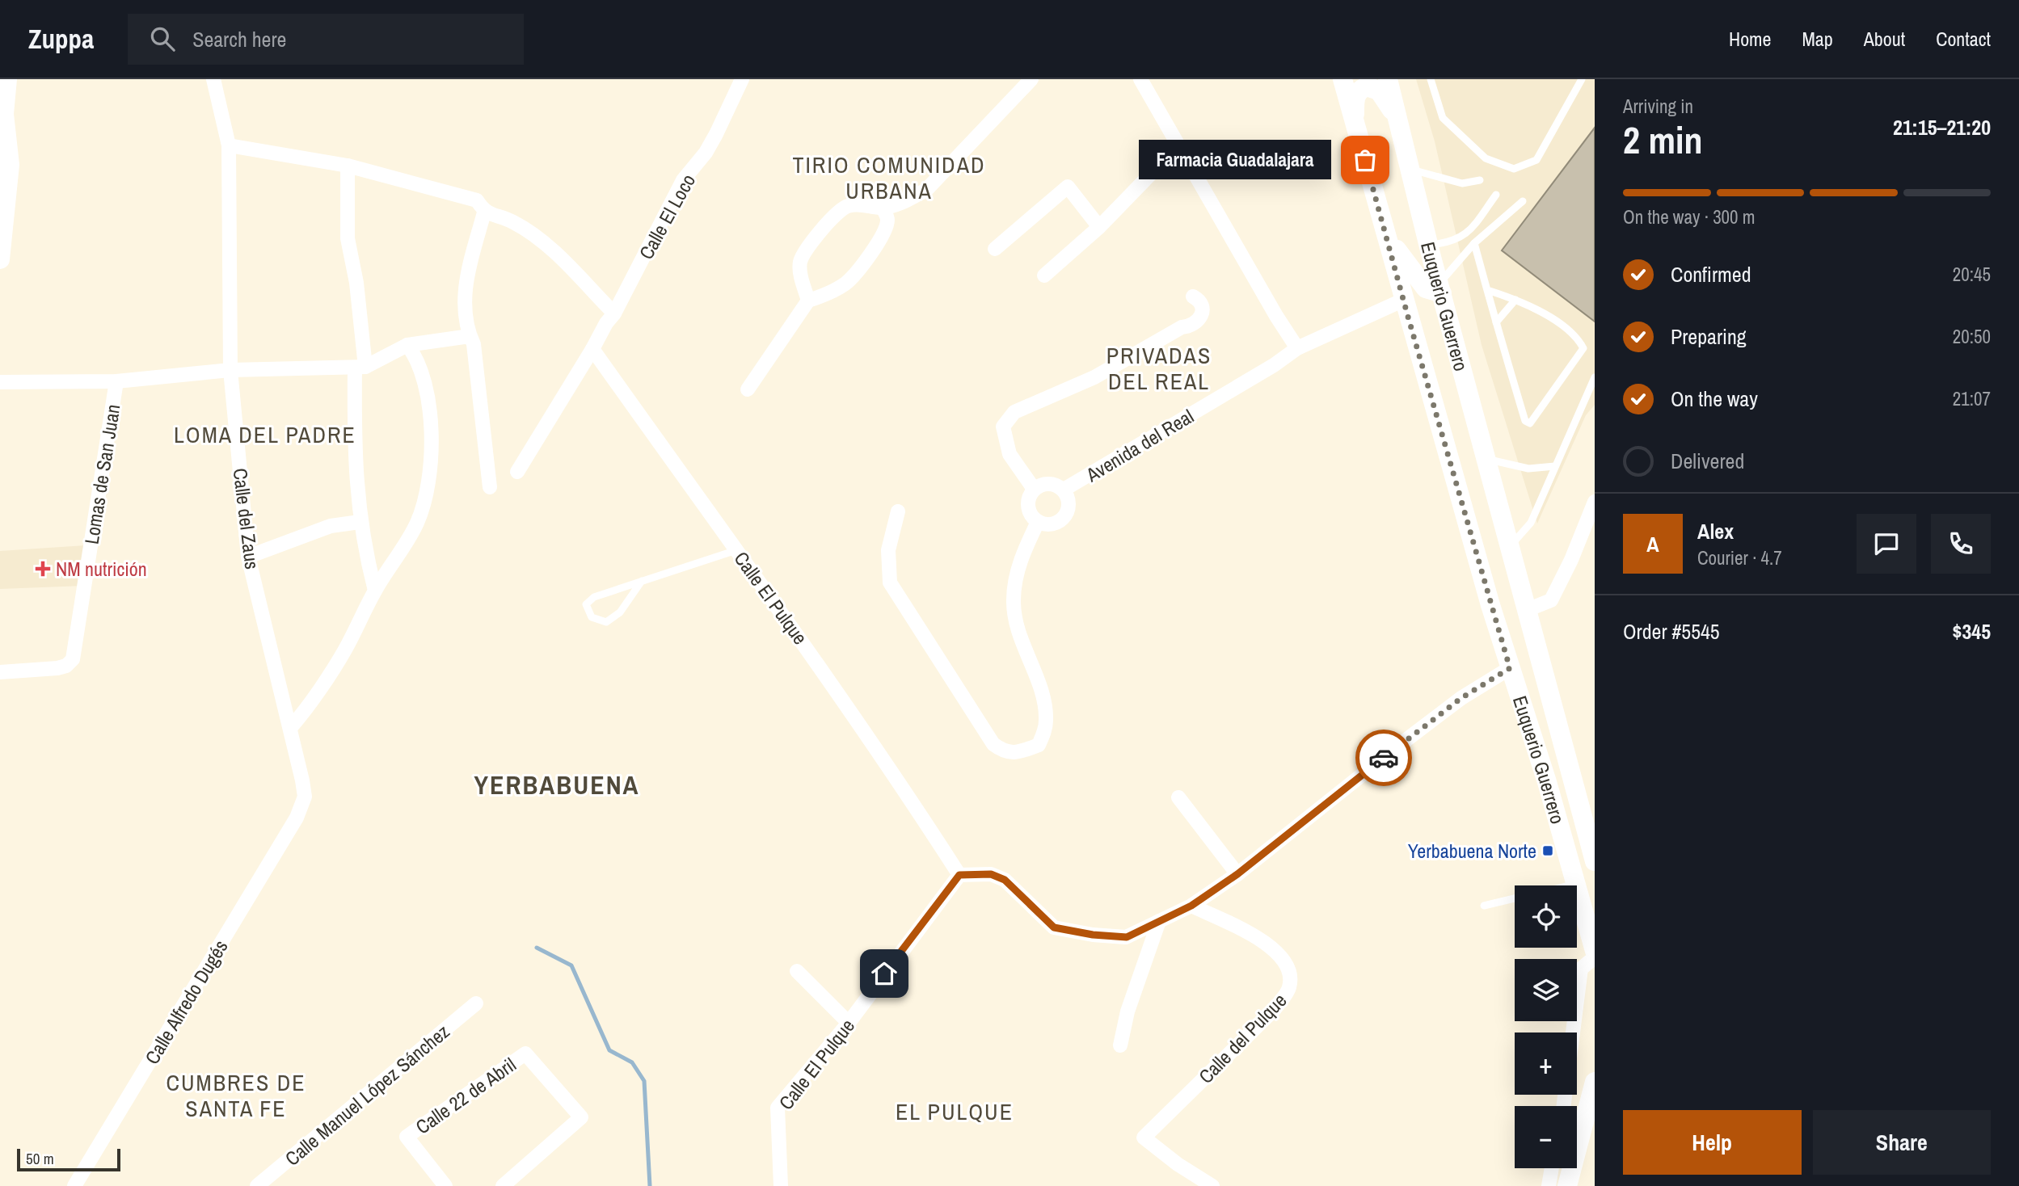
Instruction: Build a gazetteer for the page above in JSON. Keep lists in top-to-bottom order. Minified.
{"streets":{"main road":["Euquerio Guerrero"],"street":["Calle El Loco","Avenida del Real","Lomas de San Juan","Calle del Zaus","Calle El Pulque","Calle Alfredo Dugés","Calle del Pulque","Calle Manuel López Sánchez","Calle 22 de Abril"]},"crossings":[["Euquerio Guerrero","Avenida del Real"],["Calle del Zaus","Calle Alfredo Dugés"]],"districts":["TIRIO COMUNIDAD URBANA","PRIVADAS DEL REAL","LOMA DEL PADRE","YERBABUENA","CUMBRES DE SANTA FE","EL PULQUE"],"places":{"other":["Farmacia Guadalajara"],"health":["NM nutrición"],"transit":["Yerbabuena Norte"]},"scale_bar":"50 m","page":{"header":"Zuppa","search":"Search here","nav":["Home","Map","About","Contact"],"heading":["2 min","Arriving in","21:15–21:20"],"panel":["Alex","Courier · 4.7","Order #5545","$345"],"bubble":"Farmacia Guadalajara","bar":"On the way · 300 m","list":[["Confirmed","20:45"],["Preparing","20:50"],["On the way","21:07"],"Delivered"],"round":"A","map_buttons":["+","−"],"buttons":["Help","Share"],"scale":"50 m"}}
